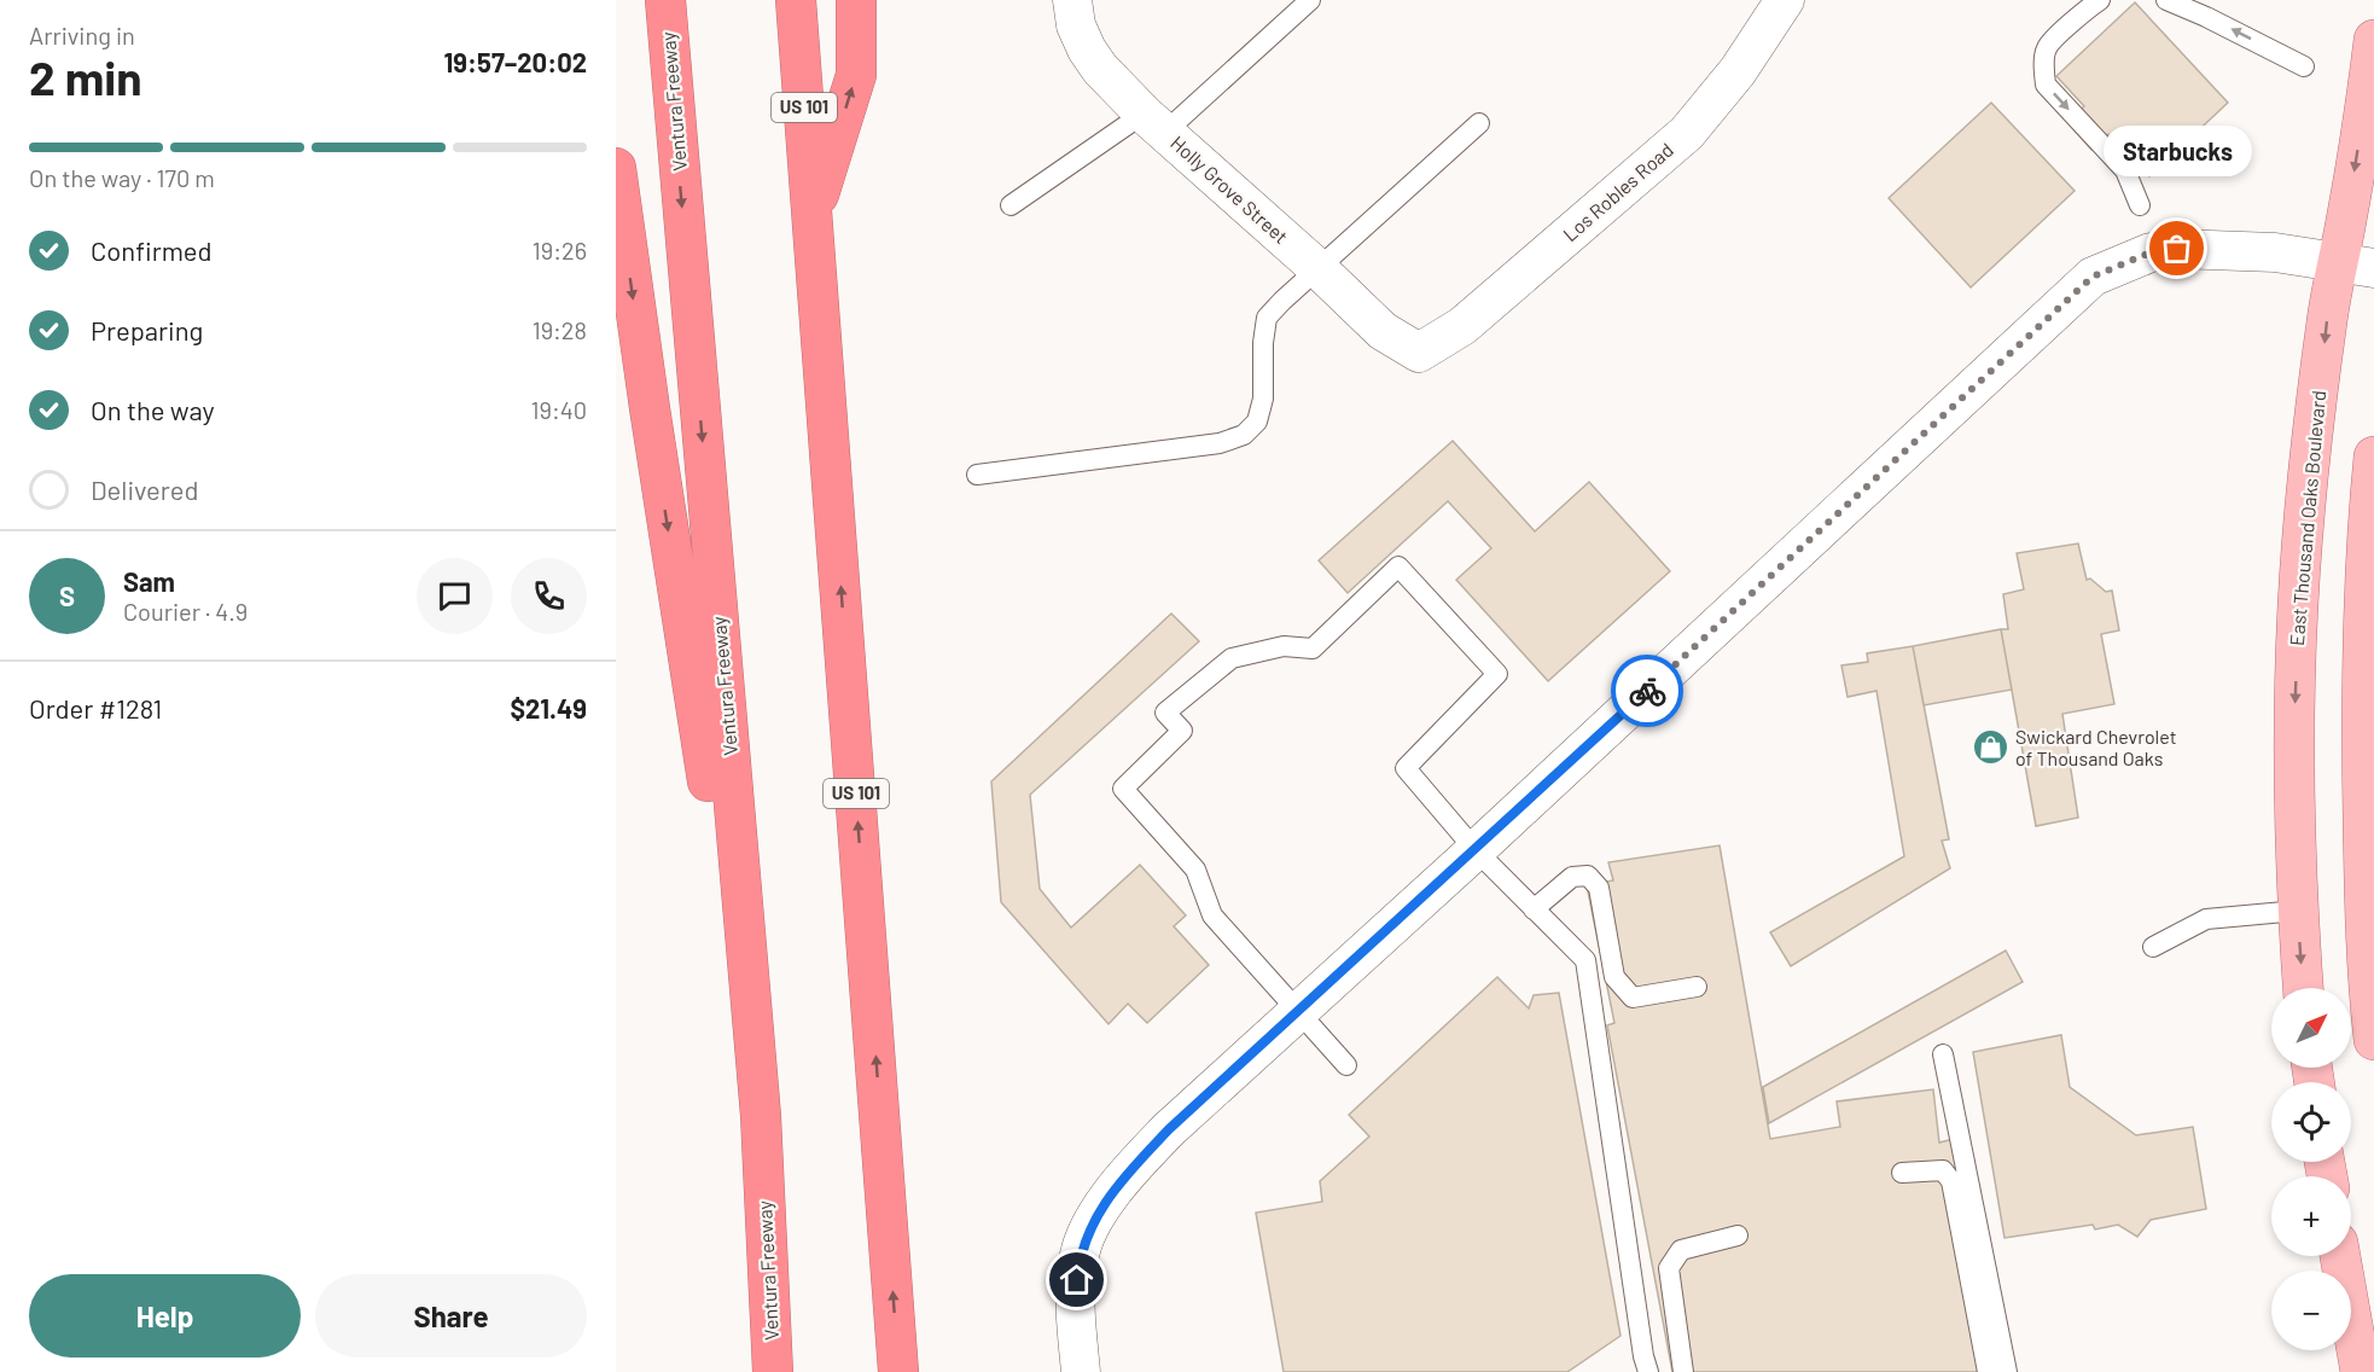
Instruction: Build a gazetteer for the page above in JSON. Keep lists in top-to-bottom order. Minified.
{"streets":{"highway":["Ventura Freeway","US 101"],"main road":["East Thousand Oaks Boulevard"],"street":["Holly Grove Street","Los Robles Road"]},"crossings":[["Holly Grove Street","Los Robles Road"]],"places":{"other":["Starbucks"],"shop":["Swickard Chevrolet of Thousand Oaks"]},"north":"top right","page":{"heading":["2 min","Arriving in","19:57–20:02"],"panel":["Sam","Courier · 4.9","Order #1281","$21.49"],"bar":"On the way · 170 m","bubble":"Starbucks","list":[["Confirmed","19:26"],["Preparing","19:28"],["On the way","19:40"],"Delivered"],"round":"S","map_buttons":["+","−"],"buttons":["Help","Share"]}}
